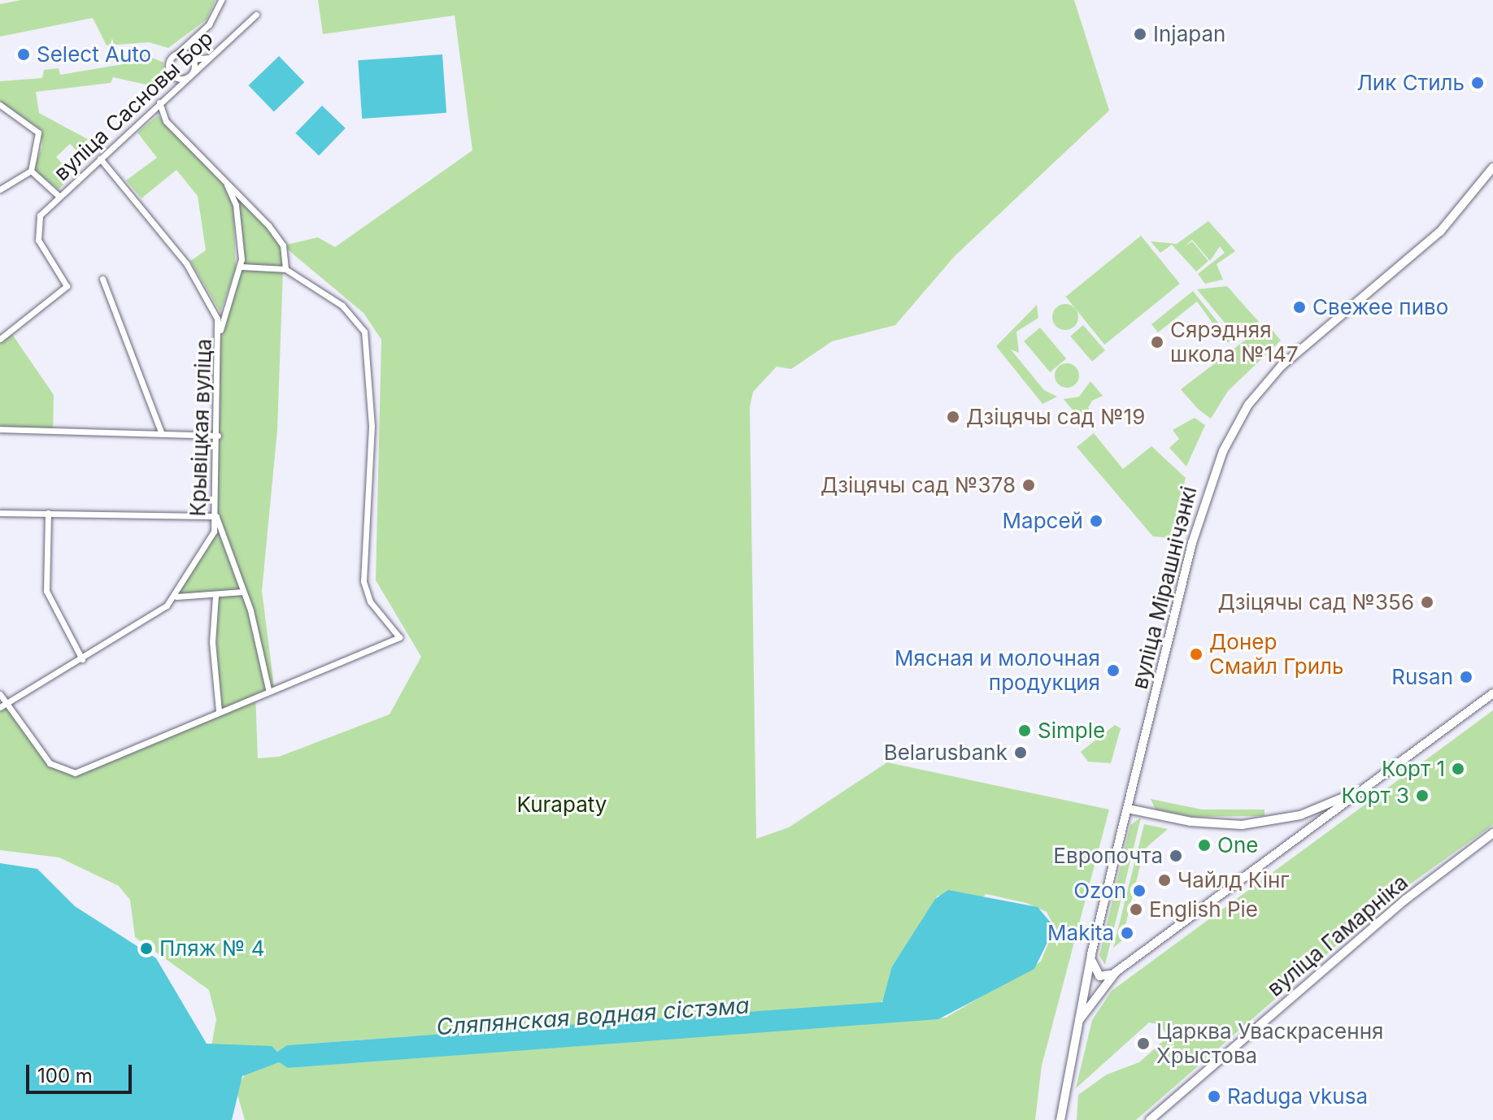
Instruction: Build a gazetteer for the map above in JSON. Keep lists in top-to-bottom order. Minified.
{"streets":{"main road":["вуліца Мірашнічэнкі","вуліца Гамарніка"],"street":["вуліца Сасновы Бор","Крывіцкая вуліца"]},"crossings":[["вуліца Сасновы Бор","Крывіцкая вуліца"]],"water":["Сляпянская водная сістэма"],"parks":["Kurapaty"],"places":["Injapan","Select Auto","Лик Стиль","Свежее пиво","Сярэдняя школа №147","Дзіцячы сад №19","Дзіцячы сад №378","Марсей","Дзіцячы сад №356","Донер Смайл Гриль","Мясная и молочная продукция","Rusan","Simple","Belarusbank","Корт 1","Корт 3","One","Европочта","Чайлд Кінг","Ozon","English Pie","Makita","Пляж № 4","Царква Уваскрасення Хрыстова","Raduga vkusa"],"scale_bar":"100 m"}
